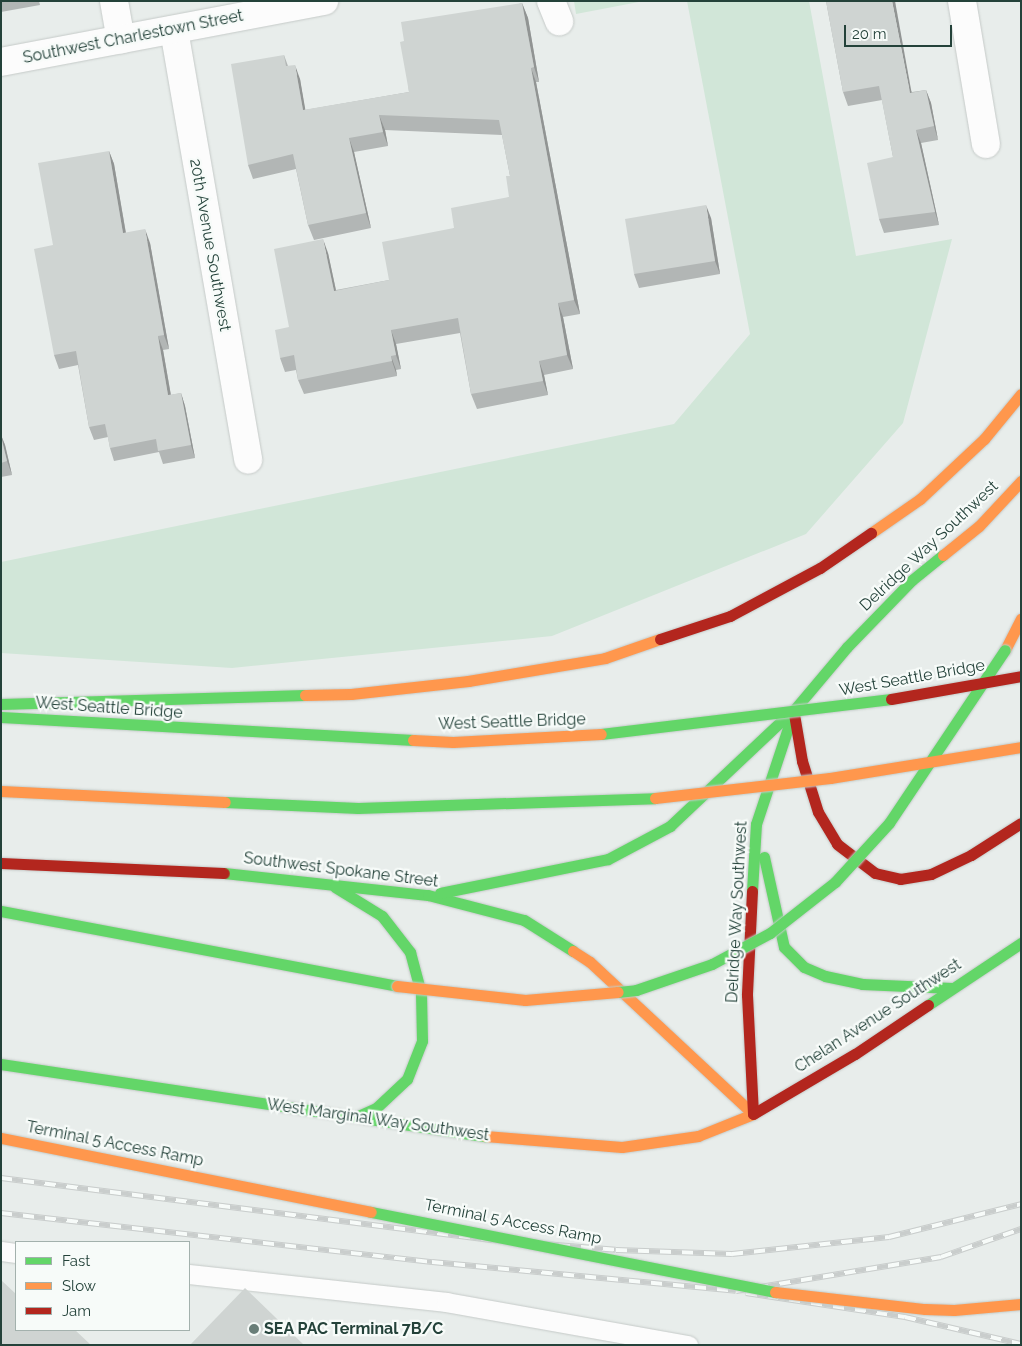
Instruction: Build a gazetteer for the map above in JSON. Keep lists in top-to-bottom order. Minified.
{"streets":{"main road":["Delridge Way Southwest","West Seattle Bridge","Southwest Spokane Street","Chelan Avenue Southwest","West Marginal Way Southwest","Terminal 5 Access Ramp"],"street":["Southwest Charlestown Street","20th Avenue Southwest"]},"crossings":[["Southwest Charlestown Street","20th Avenue Southwest"],["Delridge Way Southwest","Southwest Spokane Street"],["Delridge Way Southwest","Chelan Avenue Southwest"],["Delridge Way Southwest","West Marginal Way Southwest"],["Southwest Spokane Street","Chelan Avenue Southwest"],["Southwest Spokane Street","West Marginal Way Southwest"],["Chelan Avenue Southwest","West Marginal Way Southwest"]],"places":["SEA PAC Terminal 7B/C"],"legend":["Fast","Slow","Jam"],"scale_bar":"20 m"}
